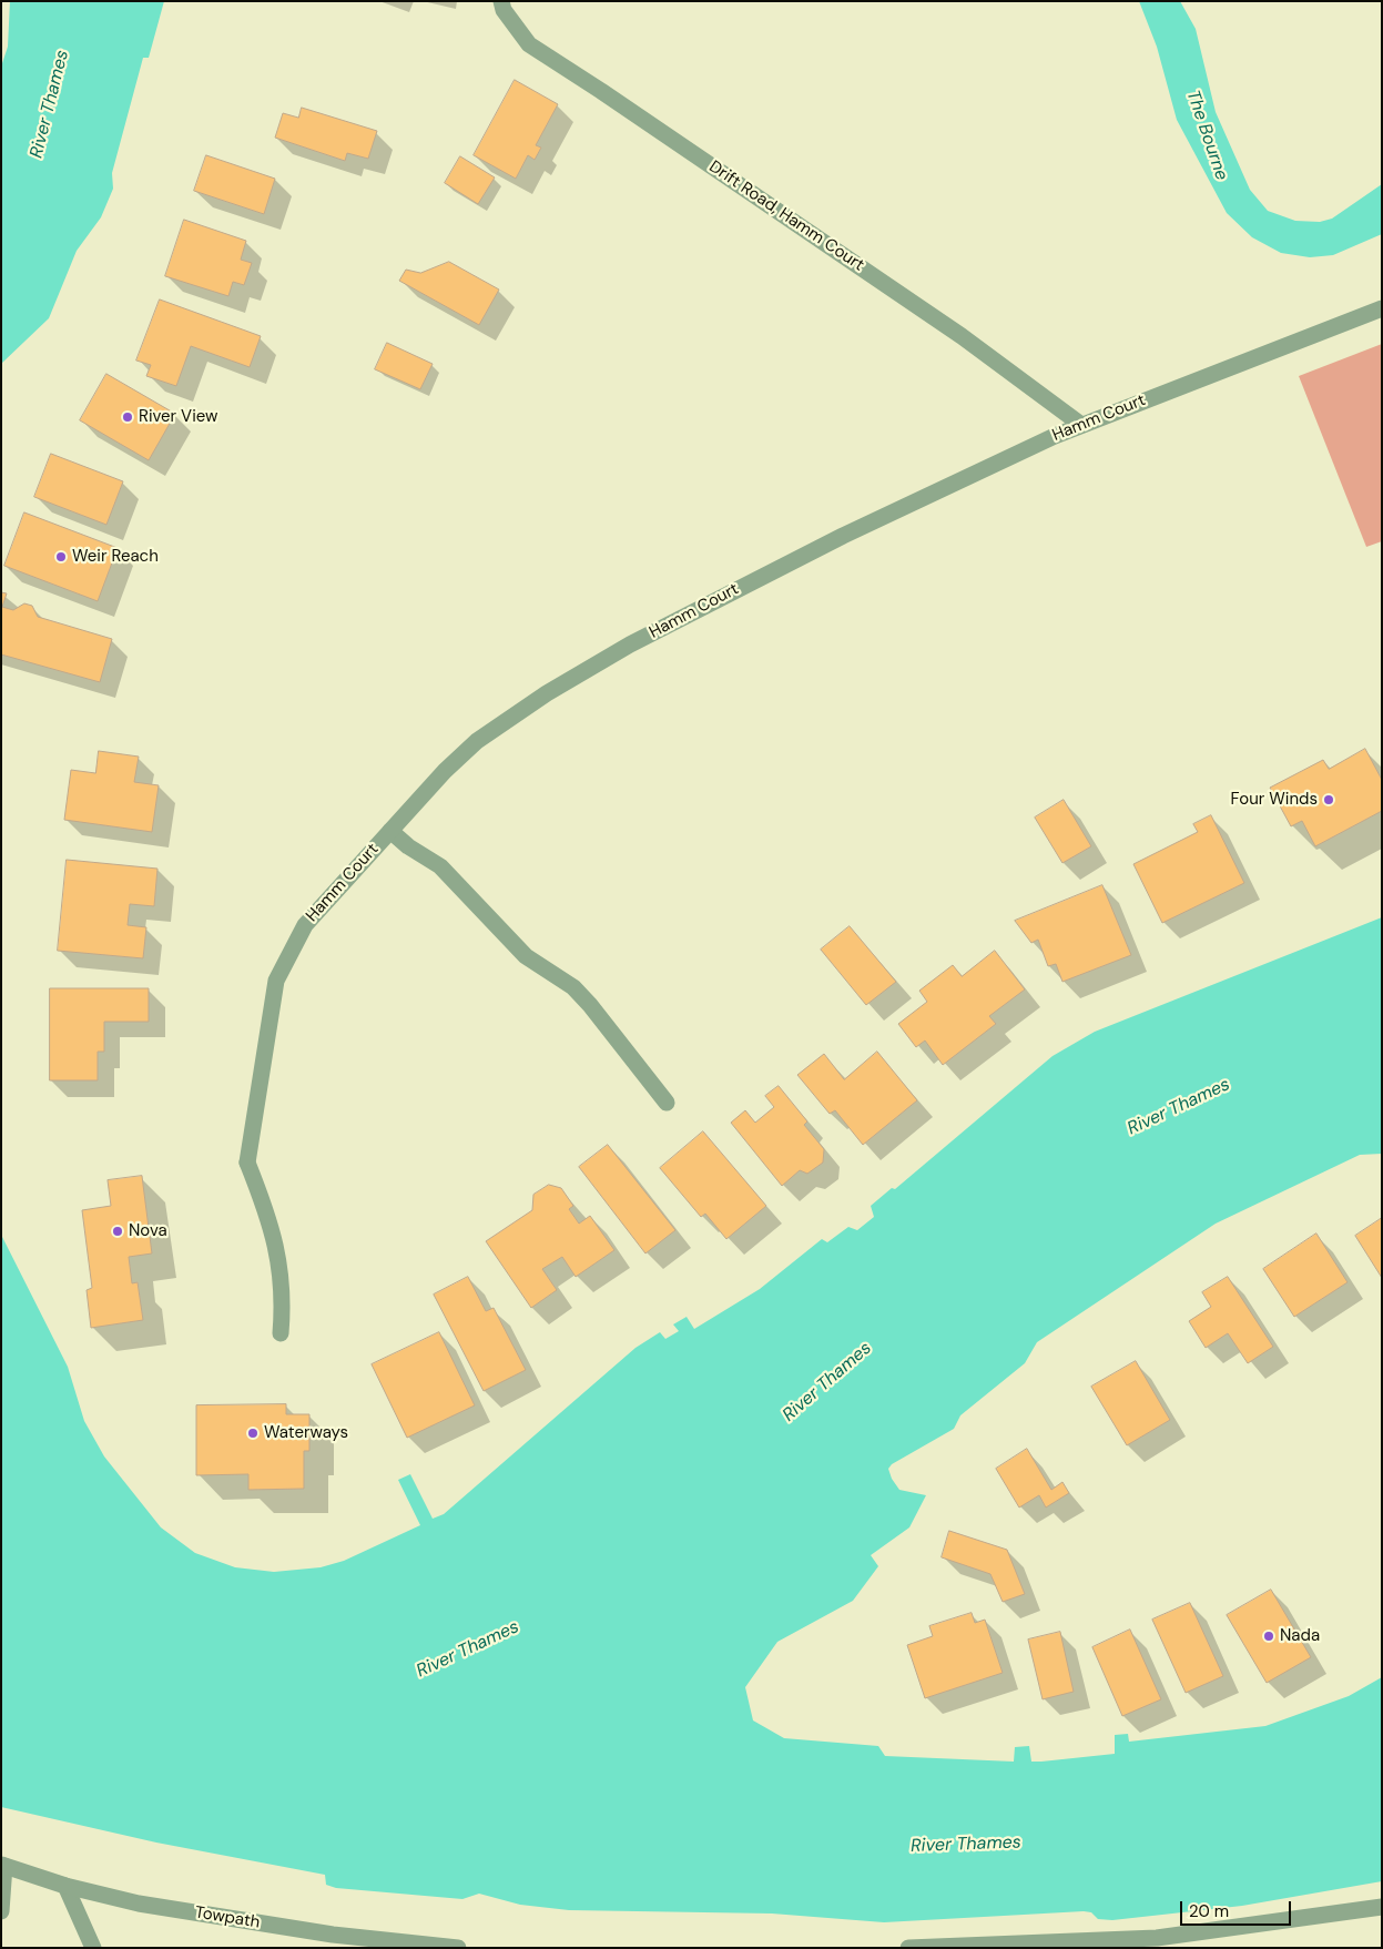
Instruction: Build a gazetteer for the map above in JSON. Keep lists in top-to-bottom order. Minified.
{"streets":{"street":["Drift Road, Hamm Court","Hamm Court","Towpath"]},"crossings":[["Drift Road, Hamm Court","Hamm Court"]],"water":["River Thames","The Bourne"],"places":["River View","Weir Reach","Four Winds","Nova","Waterways","Nada"],"scale_bar":"20 m"}
